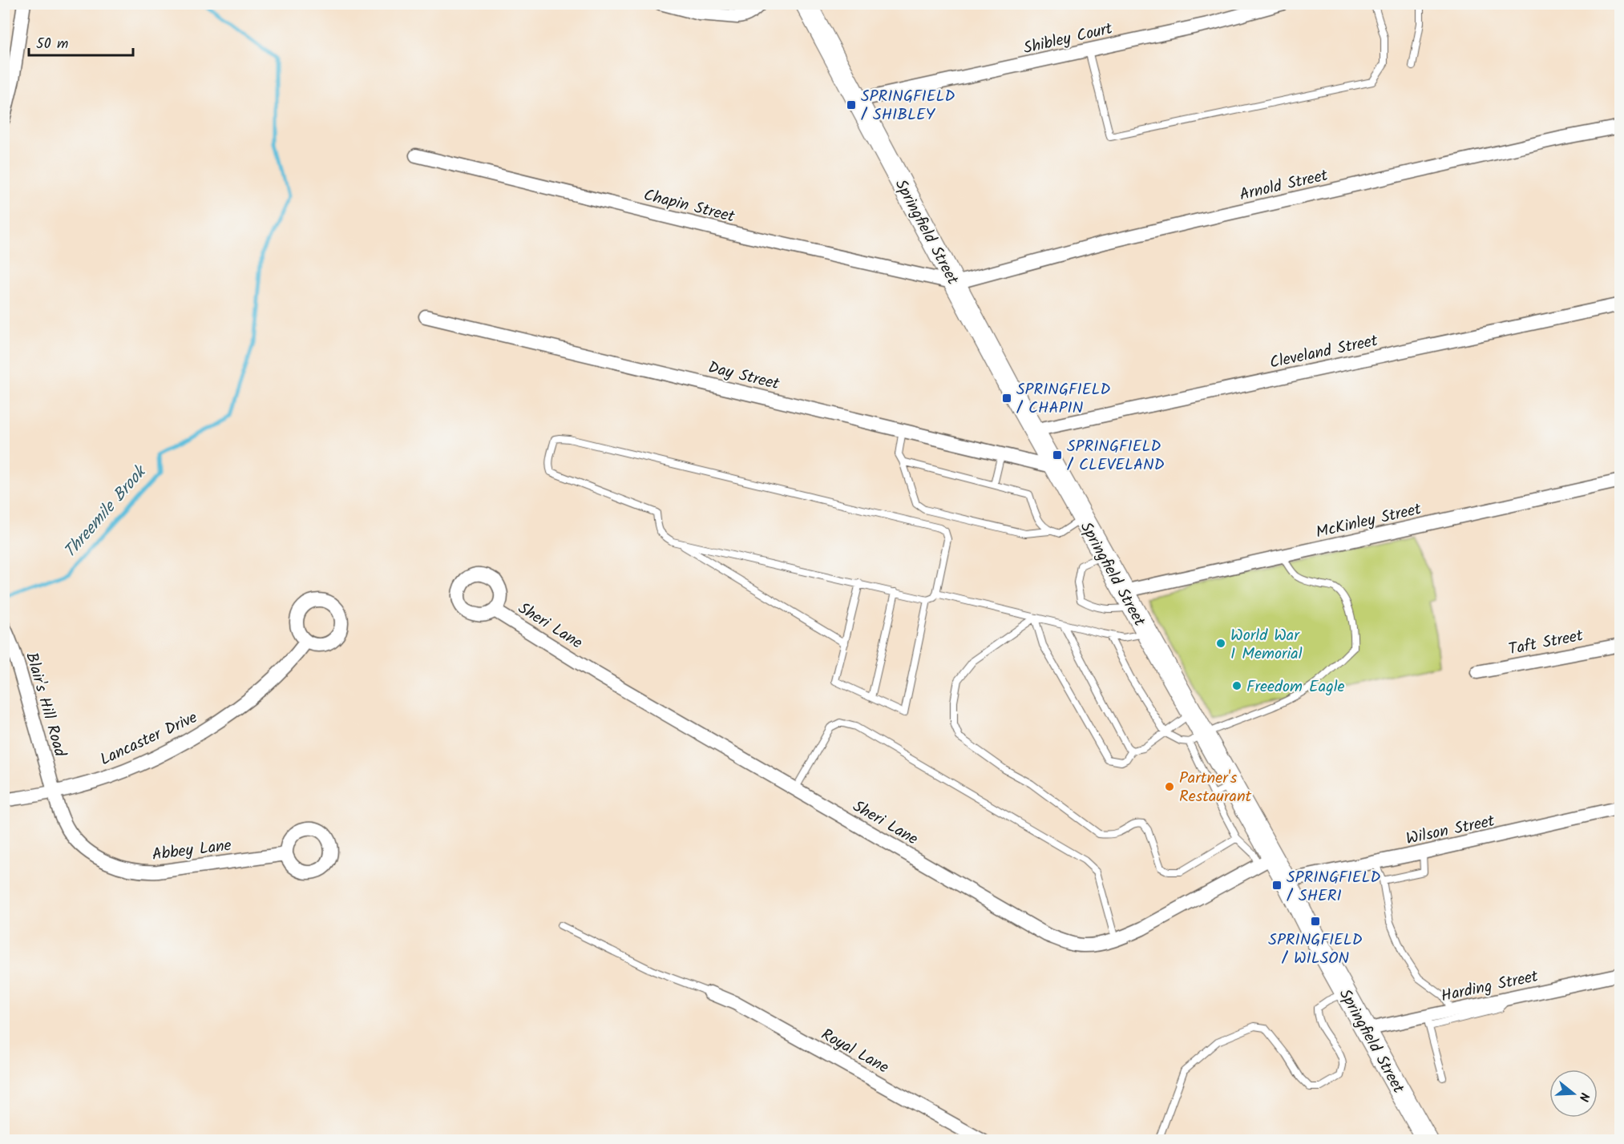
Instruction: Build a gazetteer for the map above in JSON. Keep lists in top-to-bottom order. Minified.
{"streets":{"main road":["Springfield Street"],"street":["Shibley Court","Arnold Street","Chapin Street","Cleveland Street","Day Street","McKinley Street","Sheri Lane","Taft Street","Blair's Hill Road","Lancaster Drive","Wilson Street","Abbey Lane","Harding Street","Royal Lane"]},"crossings":[["Shibley Court","Springfield Street"],["Arnold Street","Chapin Street"],["Arnold Street","Springfield Street"],["Chapin Street","Springfield Street"],["Springfield Street","Cleveland Street"],["Springfield Street","Day Street"],["Springfield Street","McKinley Street"],["Springfield Street","Sheri Lane"],["Springfield Street","Wilson Street"],["Springfield Street","Harding Street"],["Blair's Hill Road","Lancaster Drive"],["Blair's Hill Road","Abbey Lane"],["Lancaster Drive","Abbey Lane"]],"water":["Threemile Brook"],"places":{"transit":["SPRINGFIELD / SHIBLEY","SPRINGFIELD / CHAPIN","SPRINGFIELD / CLEVELAND","SPRINGFIELD / SHERI","SPRINGFIELD / WILSON"],"other":["World War I Memorial","Freedom Eagle","Partner's Restaurant"]},"scale_bar":"50 m","north":"right"}
